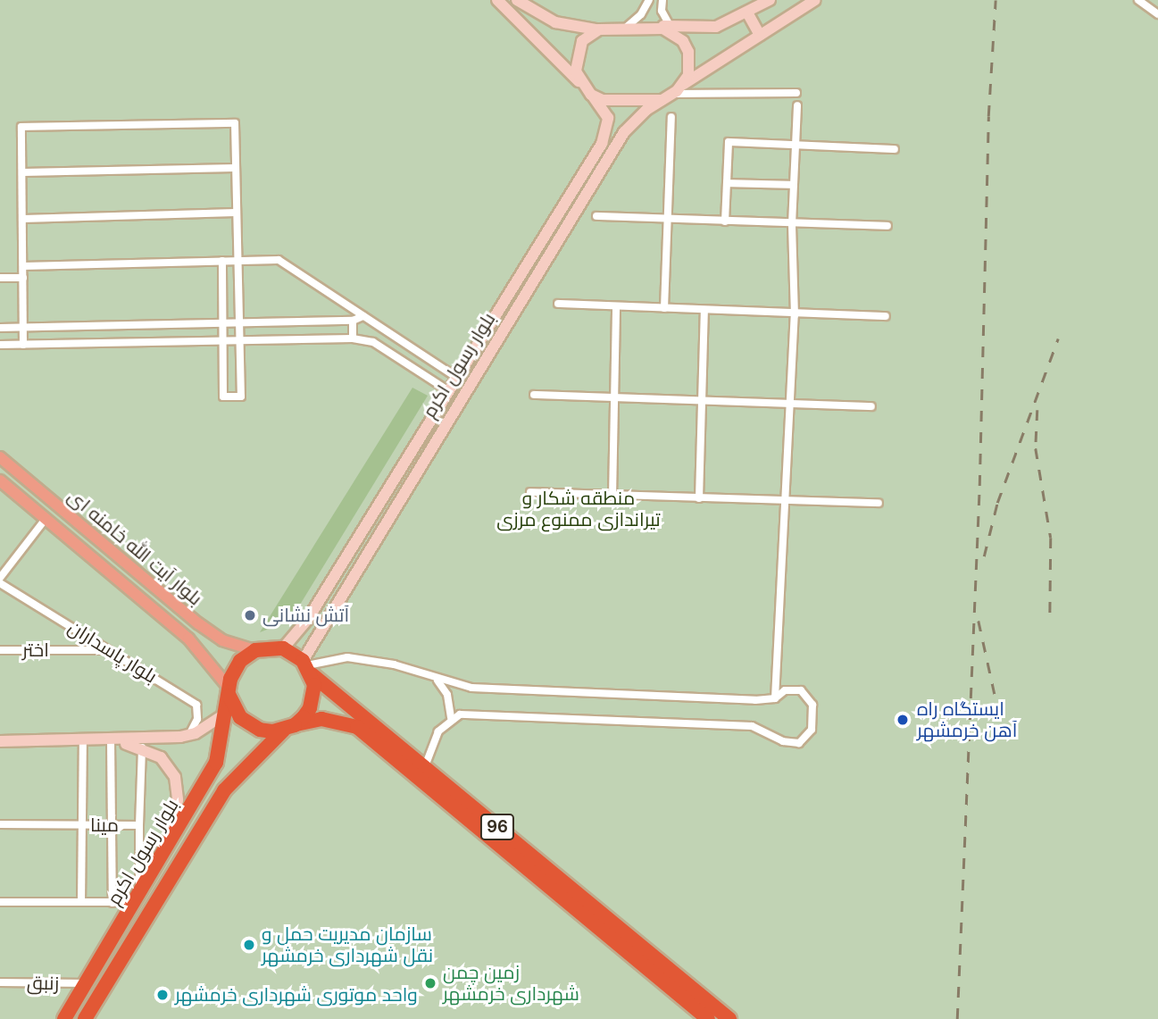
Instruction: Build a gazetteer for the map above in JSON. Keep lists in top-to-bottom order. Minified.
{"streets":{"highway":["بلوار رسول اکرم","96"],"main road":["بلوار آیت الله خامنه ای"],"street":["اختر","بلوار پاسداران","مینا","زنبق"]},"crossings":[["بلوار رسول اکرم","بلوار آیت الله خامنه ای"],["بلوار رسول اکرم","مینا"],["بلوار رسول اکرم","96"],["بلوار رسول اکرم","زنبق"],["بلوار آیت الله خامنه ای","96"],["اختر","بلوار پاسداران"]],"parks":["منطقه شکار و تیراندازی ممنوع مرزی"],"places":["آتش نشانی","ایستگاه راه آهن خرمشهر","سازمان مدیریت حمل و نقل شهرداری خرمشهر","زمین چمن شهرداری خرمشهر","واحد موتوری شهرداری خرمشهر"]}
